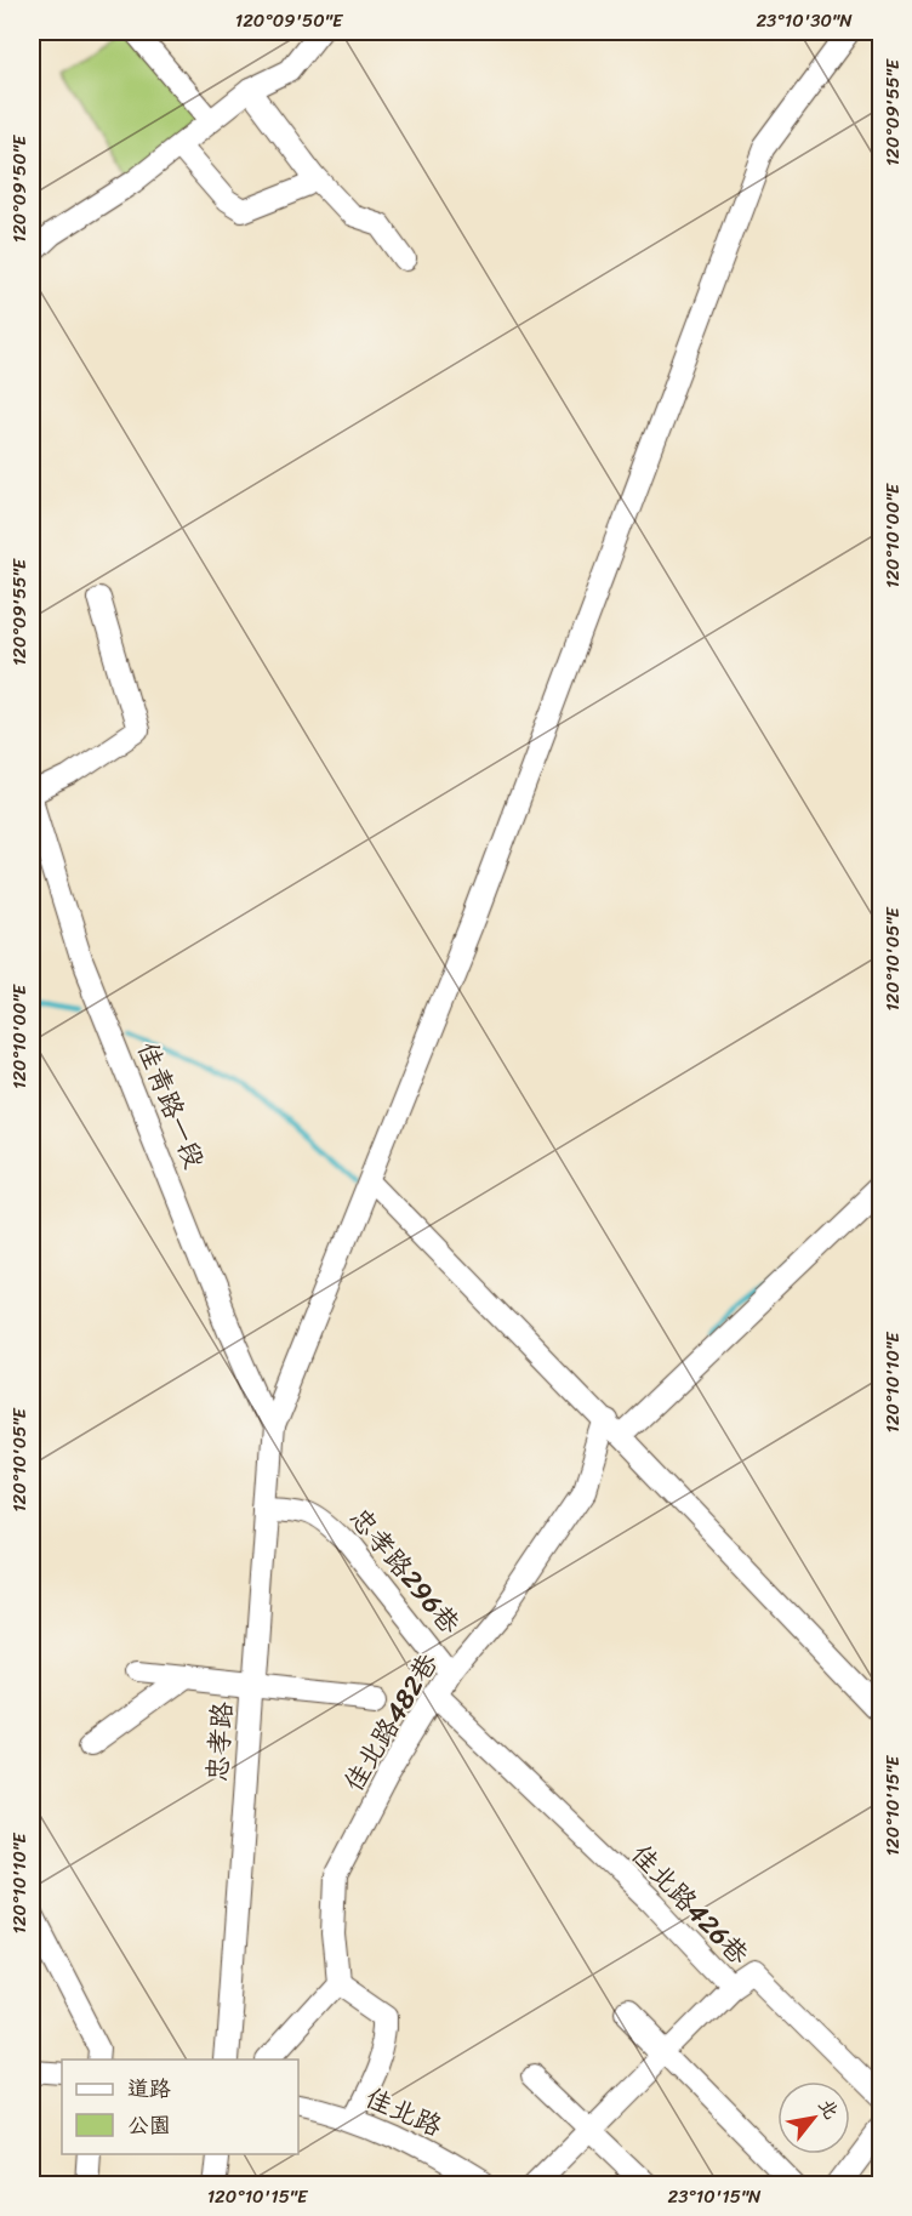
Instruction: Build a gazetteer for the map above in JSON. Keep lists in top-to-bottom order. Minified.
{"streets":{"street":["佳青路一段","忠孝路296巷","佳北路482巷","忠孝路","佳北路426巷","佳北路"]},"crossings":[["佳青路一段","忠孝路"],["忠孝路296巷","佳北路482巷"],["忠孝路296巷","忠孝路"],["佳北路482巷","佳北路426巷"]],"legend":["道路","公園"],"north":"top right","coordinates":["120°09'50\"E","23°10'30\"N","120°09'55\"E","120°10'00\"E","120°10'05\"E","120°10'10\"E","120°10'15\"E","23°10'15\"N"]}
